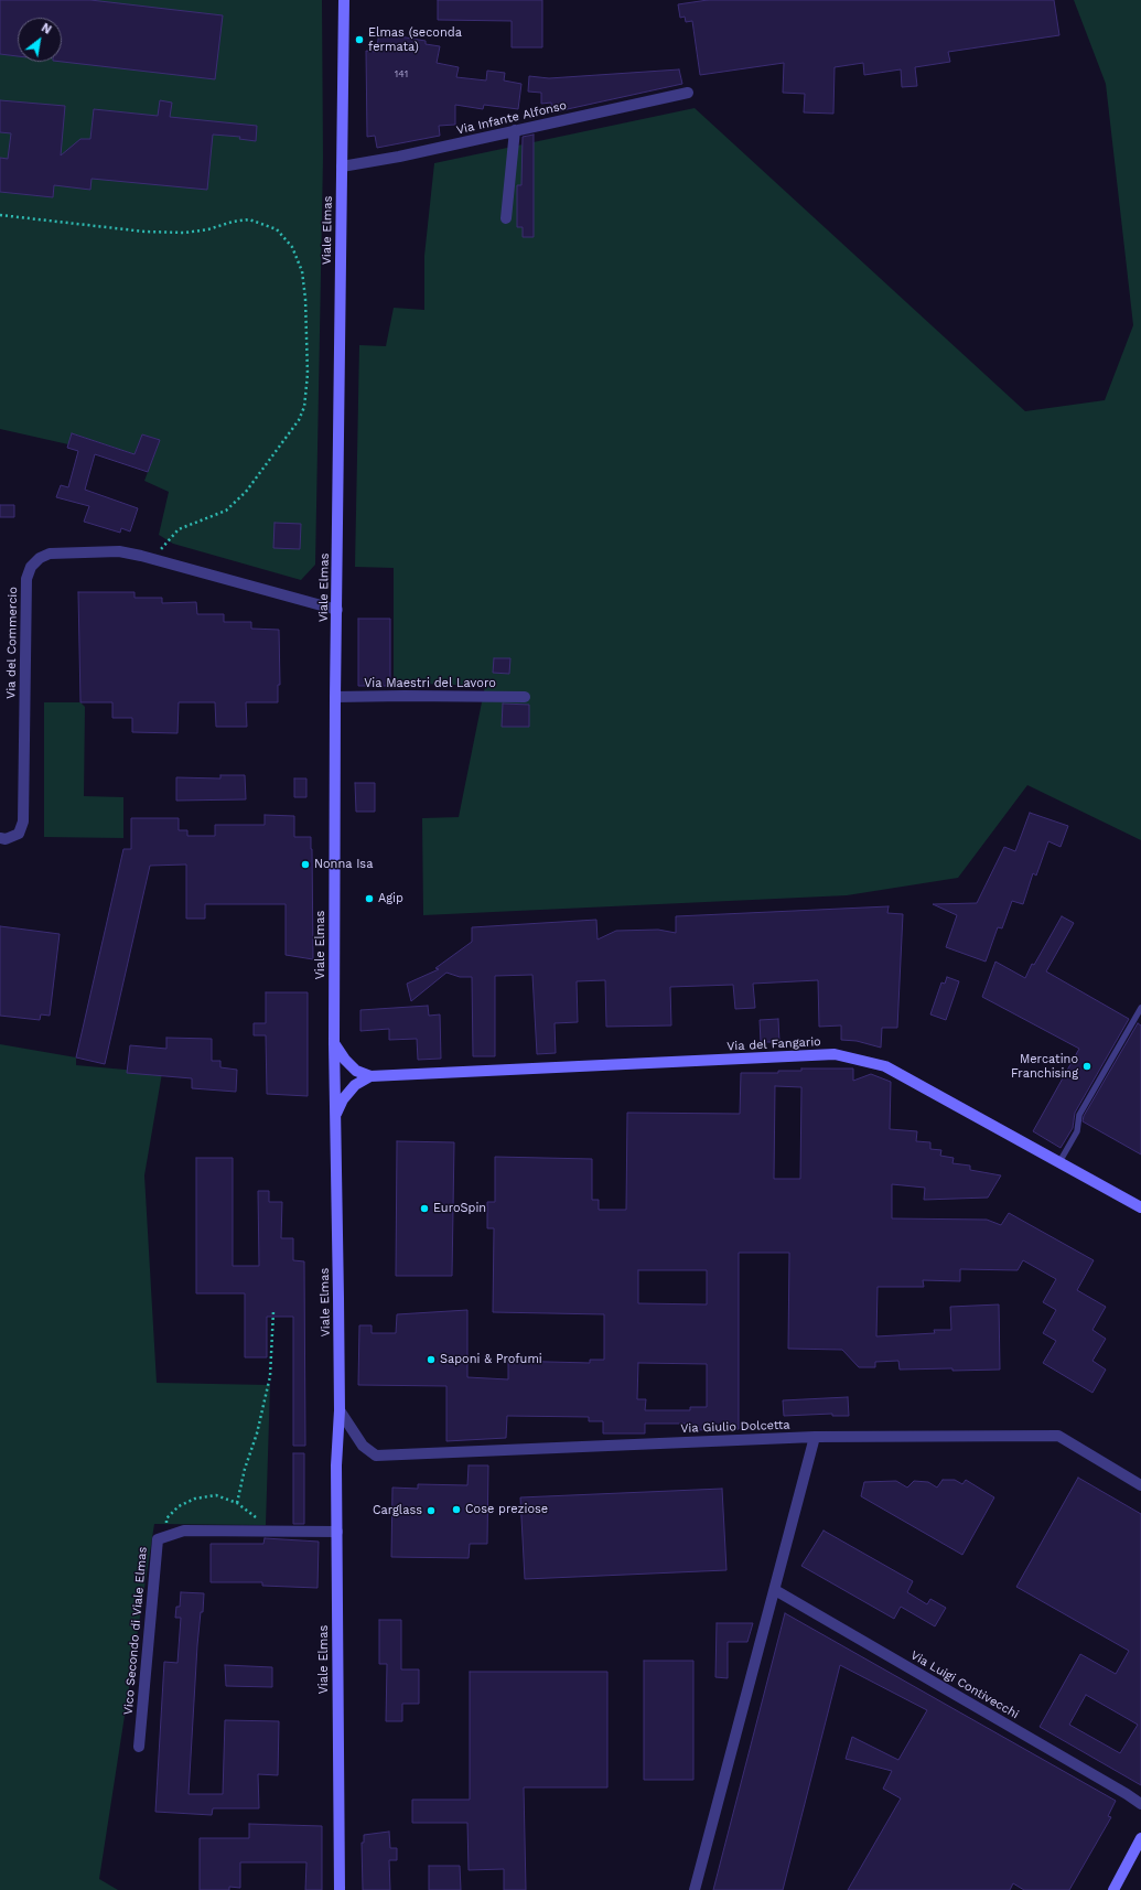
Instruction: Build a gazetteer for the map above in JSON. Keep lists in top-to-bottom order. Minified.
{"streets":{"main road":["Viale Elmas","Via del Fangario"],"street":["Via Infante Alfonso","Via del Commercio","Via Maestri del Lavoro","Via Giulio Dolcetta","Vico Secondo di Viale Elmas","Via Luigi Contivecchi"]},"crossings":[["Via Infante Alfonso","Viale Elmas"],["Viale Elmas","Via del Commercio"],["Viale Elmas","Via Maestri del Lavoro"],["Viale Elmas","Via del Fangario"],["Viale Elmas","Via Giulio Dolcetta"]],"places":["Elmas (seconda fermata)","Nonna Isa","Agip","Mercatino Franchising","EuroSpin","Saponi & Profumi","Cose preziose","Carglass"],"house_numbers":["141"],"north":"top right"}
